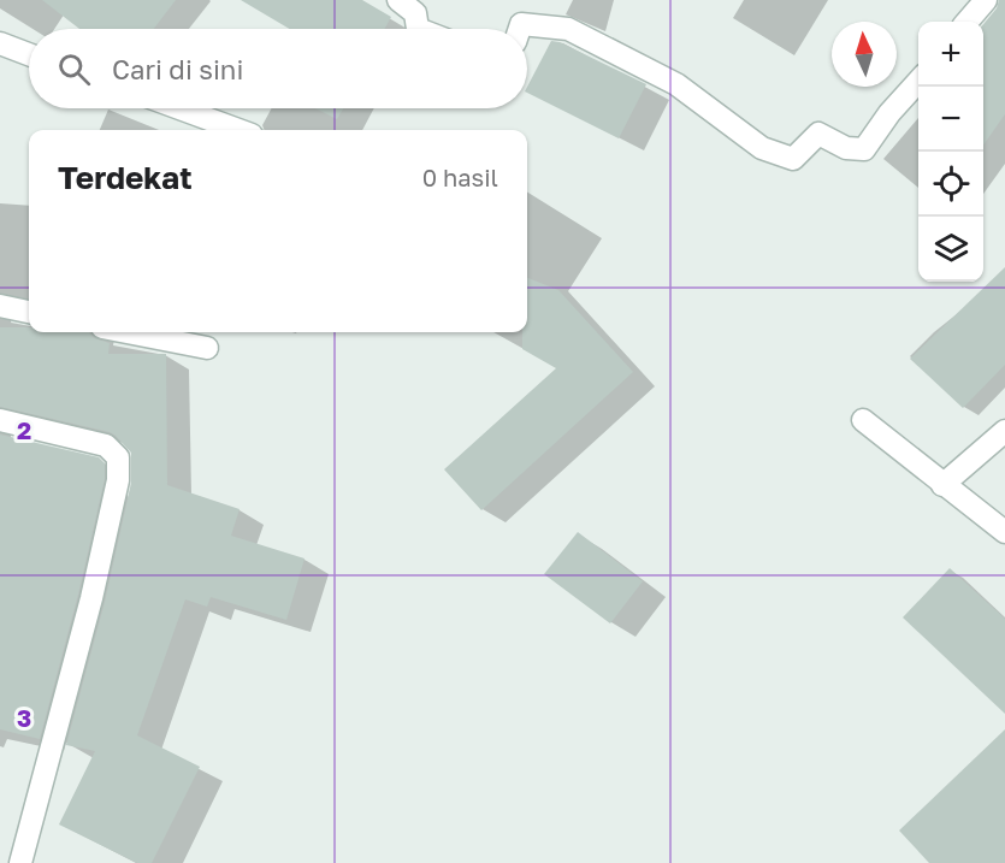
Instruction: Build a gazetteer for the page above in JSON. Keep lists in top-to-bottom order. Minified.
{"north":"top","page":{"map_buttons":["+","−"],"search":"Cari di sini","heading":["Terdekat","0 hasil"]},"grid":{"rows":["2","3"]}}
